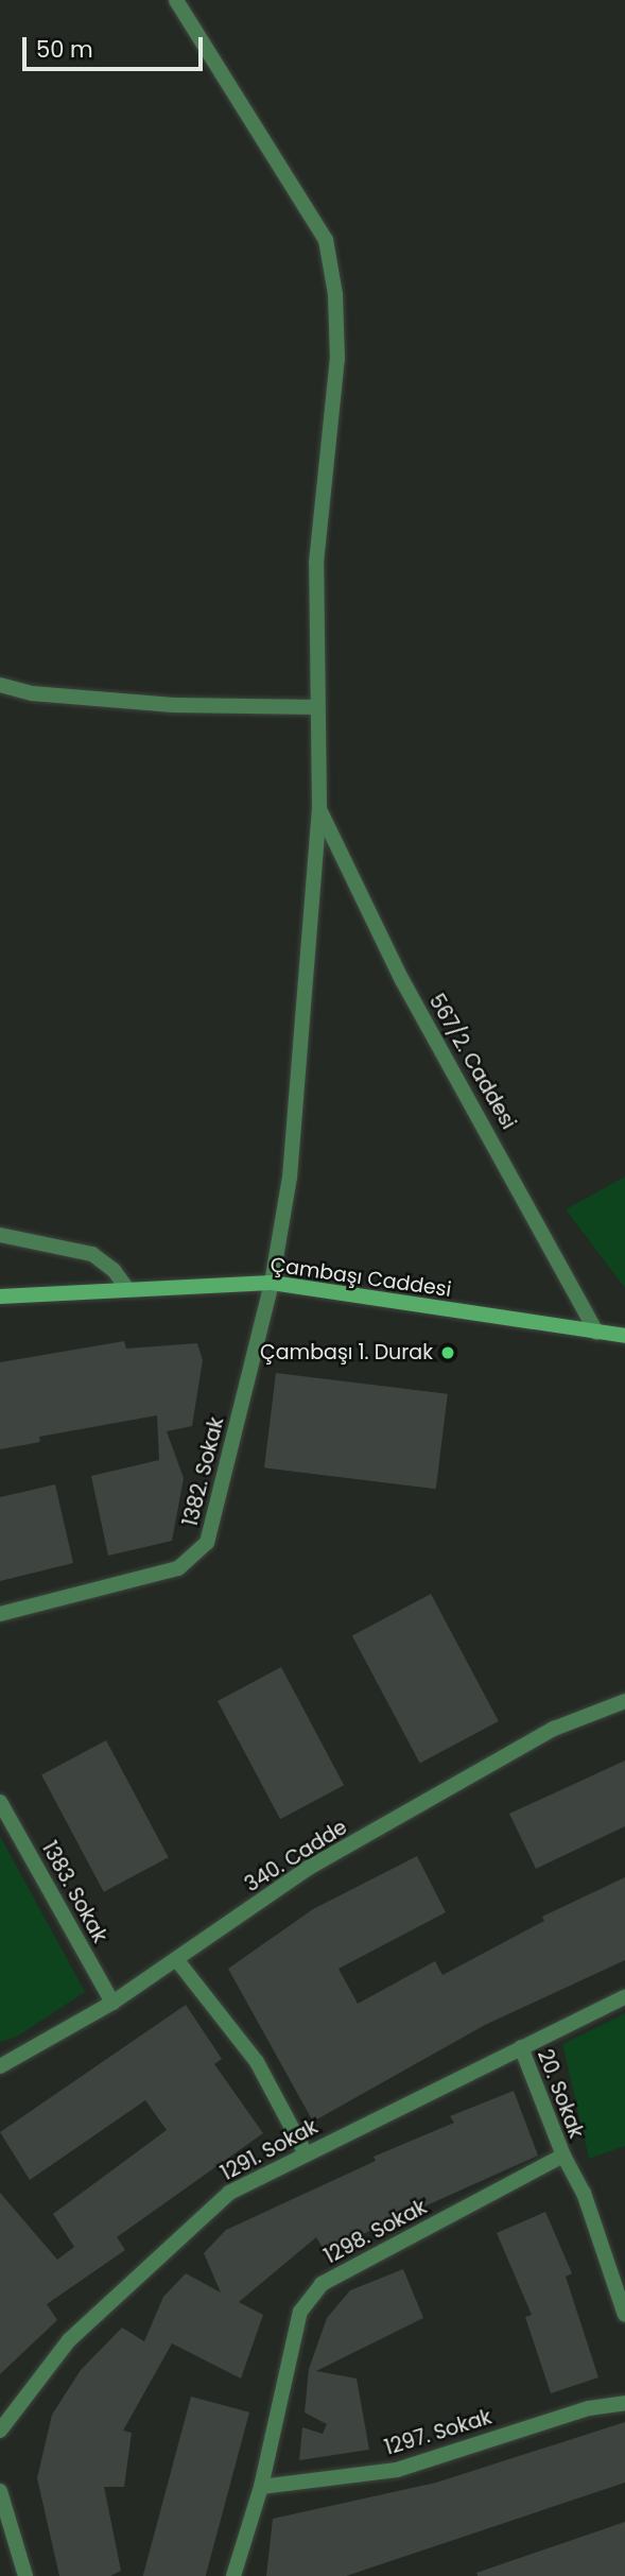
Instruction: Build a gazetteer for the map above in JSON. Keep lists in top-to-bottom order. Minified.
{"streets":{"main road":["Çambaşı Caddesi"],"street":["567/2. Caddesi","1382. Sokak","340. Cadde","1383. Sokak","20. Sokak","1291. Sokak","1298. Sokak","1297. Sokak"]},"crossings":[["567/2. Caddesi","Çambaşı Caddesi"],["567/2. Caddesi","1382. Sokak"],["Çambaşı Caddesi","1382. Sokak"],["340. Cadde","1383. Sokak"],["20. Sokak","1291. Sokak"],["20. Sokak","1298. Sokak"],["1298. Sokak","1297. Sokak"]],"places":["Çambaşı 1. Durak"],"scale_bar":"50 m"}
